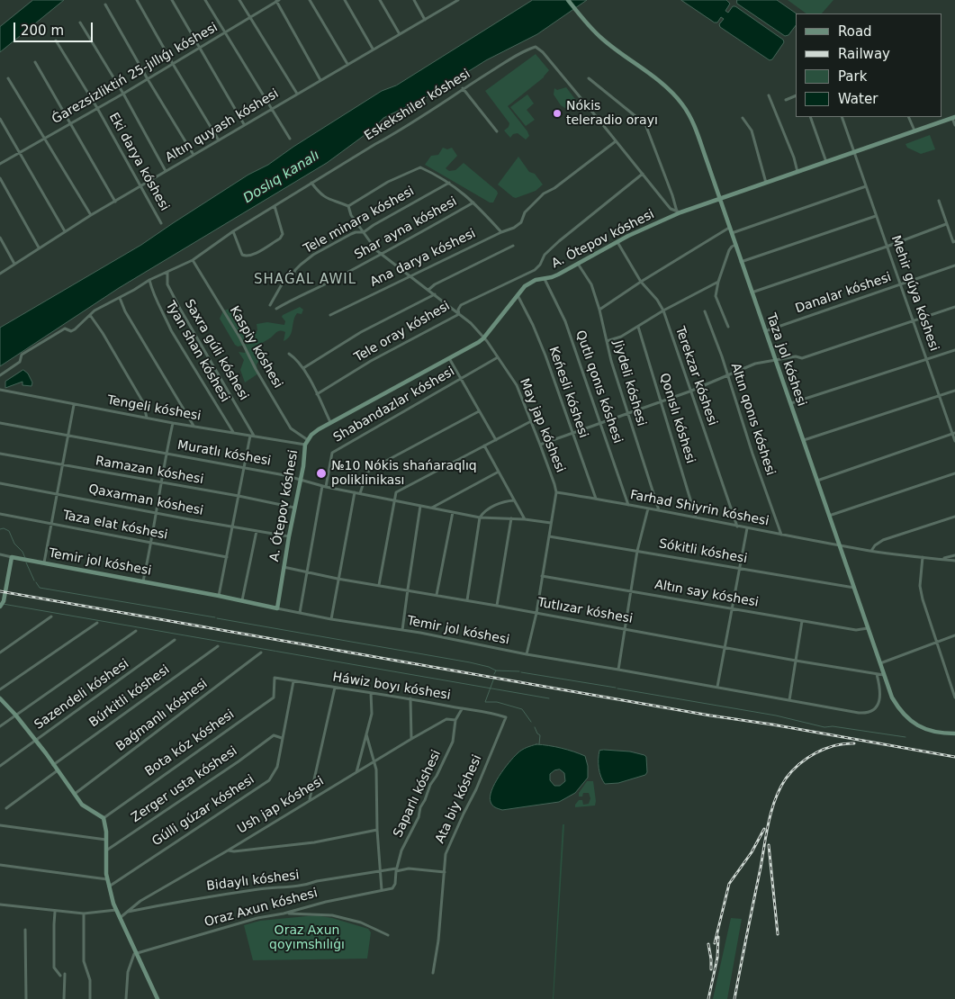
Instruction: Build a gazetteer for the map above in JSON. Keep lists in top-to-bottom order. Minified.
{"streets":{"street":["Ǵarezsizliktiń 25-jıllıǵı kóshesi","Eskekshiler kóshesi","Altın quyash kóshesi","Eki darya kóshesi","Tele minara kóshesi","Shar ayna kóshesi","A. Ótepov kóshesi","Ana darya kóshesi","Danalar kóshesi","Mehir gúyа kóshesi","Tele oray kóshesi","Kaspiy kóshesi","Saxra gúli kóshesi","Tyan shan kóshesi","Taza jol kóshesi","Terekzar kóshesi","Jiydeli kóshesi","Qutlı qonıs kóshesi","Keńesli kóshesi","Shabandazlar kóshesi","Tengeli kóshesi","Qonıslı kóshesi","Altın qonıs kóshesi","May jap kóshesi","Muratlı kóshesi","Ramazan kóshesi","Qaxarman kóshesi","Farhad Shiyrin kóshesi","Taza elat kóshesi","Sókitli kóshesi","Temir jol kóshesi","Altın say kóshesi","Tutlızar kóshesi","Háwiz boyı kóshesi","Sazendeli kóshesi","Búrkitli kóshesi","Baǵmanlı kóshesi","Bota kóz kóshesi","Zerger usta kóshesi","Saparlı kóshesi","Ata biy kóshesi","Ush jap kóshesi","Gúlli gúzar kóshesi","Bidaylı kóshesi","Oraz Axun kóshesi"]},"crossings":[["Ǵarezsizliktiń 25-jıllıǵı kóshesi","Eki darya kóshesi"],["Eskekshiler kóshesi","Ana darya kóshesi"],["Eskekshiler kóshesi","Kaspiy kóshesi"],["Eskekshiler kóshesi","Saxra gúli kóshesi"],["Eskekshiler kóshesi","Tyan shan kóshesi"],["Altın quyash kóshesi","Eki darya kóshesi"],["Tele minara kóshesi","May jap kóshesi"],["Shar ayna kóshesi","May jap kóshesi"],["A. Ótepov kóshesi","Mehir gúyа kóshesi"],["A. Ótepov kóshesi","Kaspiy kóshesi"],["A. Ótepov kóshesi","Taza jol kóshesi"],["A. Ótepov kóshesi","Terekzar kóshesi"],["A. Ótepov kóshesi","Jiydeli kóshesi"],["A. Ótepov kóshesi","Qutlı qonıs kóshesi"],["A. Ótepov kóshesi","Keńesli kóshesi"],["A. Ótepov kóshesi","Tengeli kóshesi"],["A. Ótepov kóshesi","May jap kóshesi"],["A. Ótepov kóshesi","Muratlı kóshesi"],["A. Ótepov kóshesi","Ramazan kóshesi"],["A. Ótepov kóshesi","Qaxarman kóshesi"],["A. Ótepov kóshesi","Temir jol kóshesi"],["A. Ótepov kóshesi","Tutlızar kóshesi"],["Ana darya kóshesi","May jap kóshesi"],["Danalar kóshesi","Mehir gúyа kóshesi"],["Danalar kóshesi","Taza jol kóshesi"],["Tele oray kóshesi","May jap kóshesi"],["Kaspiy kóshesi","Tengeli kóshesi"],["Saxra gúli kóshesi","Tengeli kóshesi"],["Tyan shan kóshesi","Tengeli kóshesi"],["Taza jol kóshesi","Farhad Shiyrin kóshesi"],["Taza jol kóshesi","Sókitli kóshesi"],["Taza jol kóshesi","Altın say kóshesi"],["Taza jol kóshesi","Tutlızar kóshesi"],["Terekzar kóshesi","Farhad Shiyrin kóshesi"],["Jiydeli kóshesi","Farhad Shiyrin kóshesi"],["Qutlı qonıs kóshesi","Farhad Shiyrin kóshesi"],["Keńesli kóshesi","Farhad Shiyrin kóshesi"],["Shabandazlar kóshesi","May jap kóshesi"],["Shabandazlar kóshesi","Muratlı kóshesi"],["Shabandazlar kóshesi","Temir jol kóshesi"],["Shabandazlar kóshesi","Tutlızar kóshesi"],["Qonıslı kóshesi","Farhad Shiyrin kóshesi"],["Altın qonıs kóshesi","Farhad Shiyrin kóshesi"],["May jap kóshesi","Muratlı kóshesi"],["May jap kóshesi","Farhad Shiyrin kóshesi"],["May jap kóshesi","Sókitli kóshesi"],["May jap kóshesi","Temir jol kóshesi"],["May jap kóshesi","Altın say kóshesi"],["May jap kóshesi","Tutlızar kóshesi"],["Temir jol kóshesi","Tutlızar kóshesi"],["Háwiz boyı kóshesi","Bota kóz kóshesi"],["Háwiz boyı kóshesi","Saparlı kóshesi"],["Háwiz boyı kóshesi","Ata biy kóshesi"],["Háwiz boyı kóshesi","Gúlli gúzar kóshesi"],["Zerger usta kóshesi","Gúlli gúzar kóshesi"],["Saparlı kóshesi","Ush jap kóshesi"],["Saparlı kóshesi","Bidaylı kóshesi"],["Saparlı kóshesi","Oraz Axun kóshesi"],["Ata biy kóshesi","Bidaylı kóshesi"],["Ush jap kóshesi","Bidaylı kóshesi"]],"districts":["SHAǴAL AWIL"],"water":["Doslıq kanalı"],"parks":["Oraz Axun qoyımshılıǵı"],"places":["Nókis teleradio orayı","№10 Nókis shańaraqlıq poliklinikası"],"legend":["Road","Railway","Park","Water"],"scale_bar":"200 m"}
